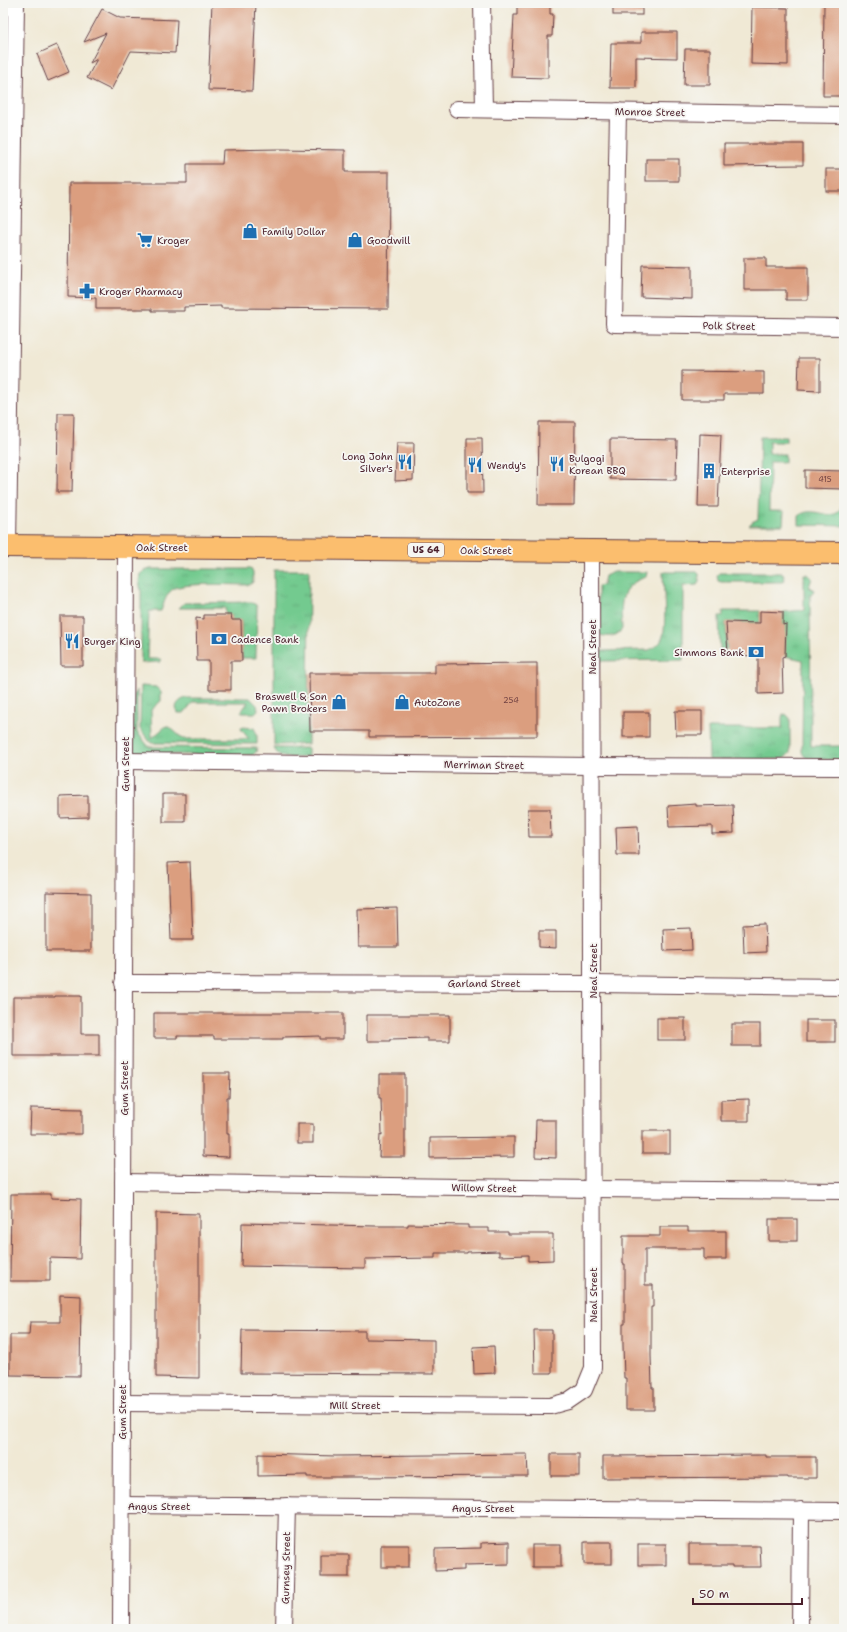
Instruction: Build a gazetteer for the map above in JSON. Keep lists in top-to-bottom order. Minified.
{"streets":{"highway":["Oak Street","US 64"],"street":["Monroe Street","Polk Street","Neal Street","Gum Street","Merriman Street","Garland Street","Willow Street","Mill Street","Angus Street","Gurnsey Street"]},"crossings":[["Monroe Street","Polk Street"],["Oak Street","Neal Street"],["Oak Street","Gum Street"],["Neal Street","Merriman Street"],["Neal Street","Garland Street"],["Neal Street","Willow Street"],["Neal Street","Mill Street"],["Gum Street","Merriman Street"],["Gum Street","Garland Street"],["Gum Street","Willow Street"],["Gum Street","Mill Street"],["Gum Street","Angus Street"],["Angus Street","Gurnsey Street"]],"places":{"shop":["Family Dollar","Goodwill","Braswell & Son Pawn Brokers","AutoZone"],"supermarket":["Kroger"],"pharmacy":["Kroger Pharmacy"],"restaurant":["Long John Silver's","Bulgogi Korean BBQ","Wendy's","Burger King"],"building":["Enterprise"],"bank":["Cadence Bank","Simmons Bank"]},"house_numbers":["415","254"],"scale_bar":"50 m"}
